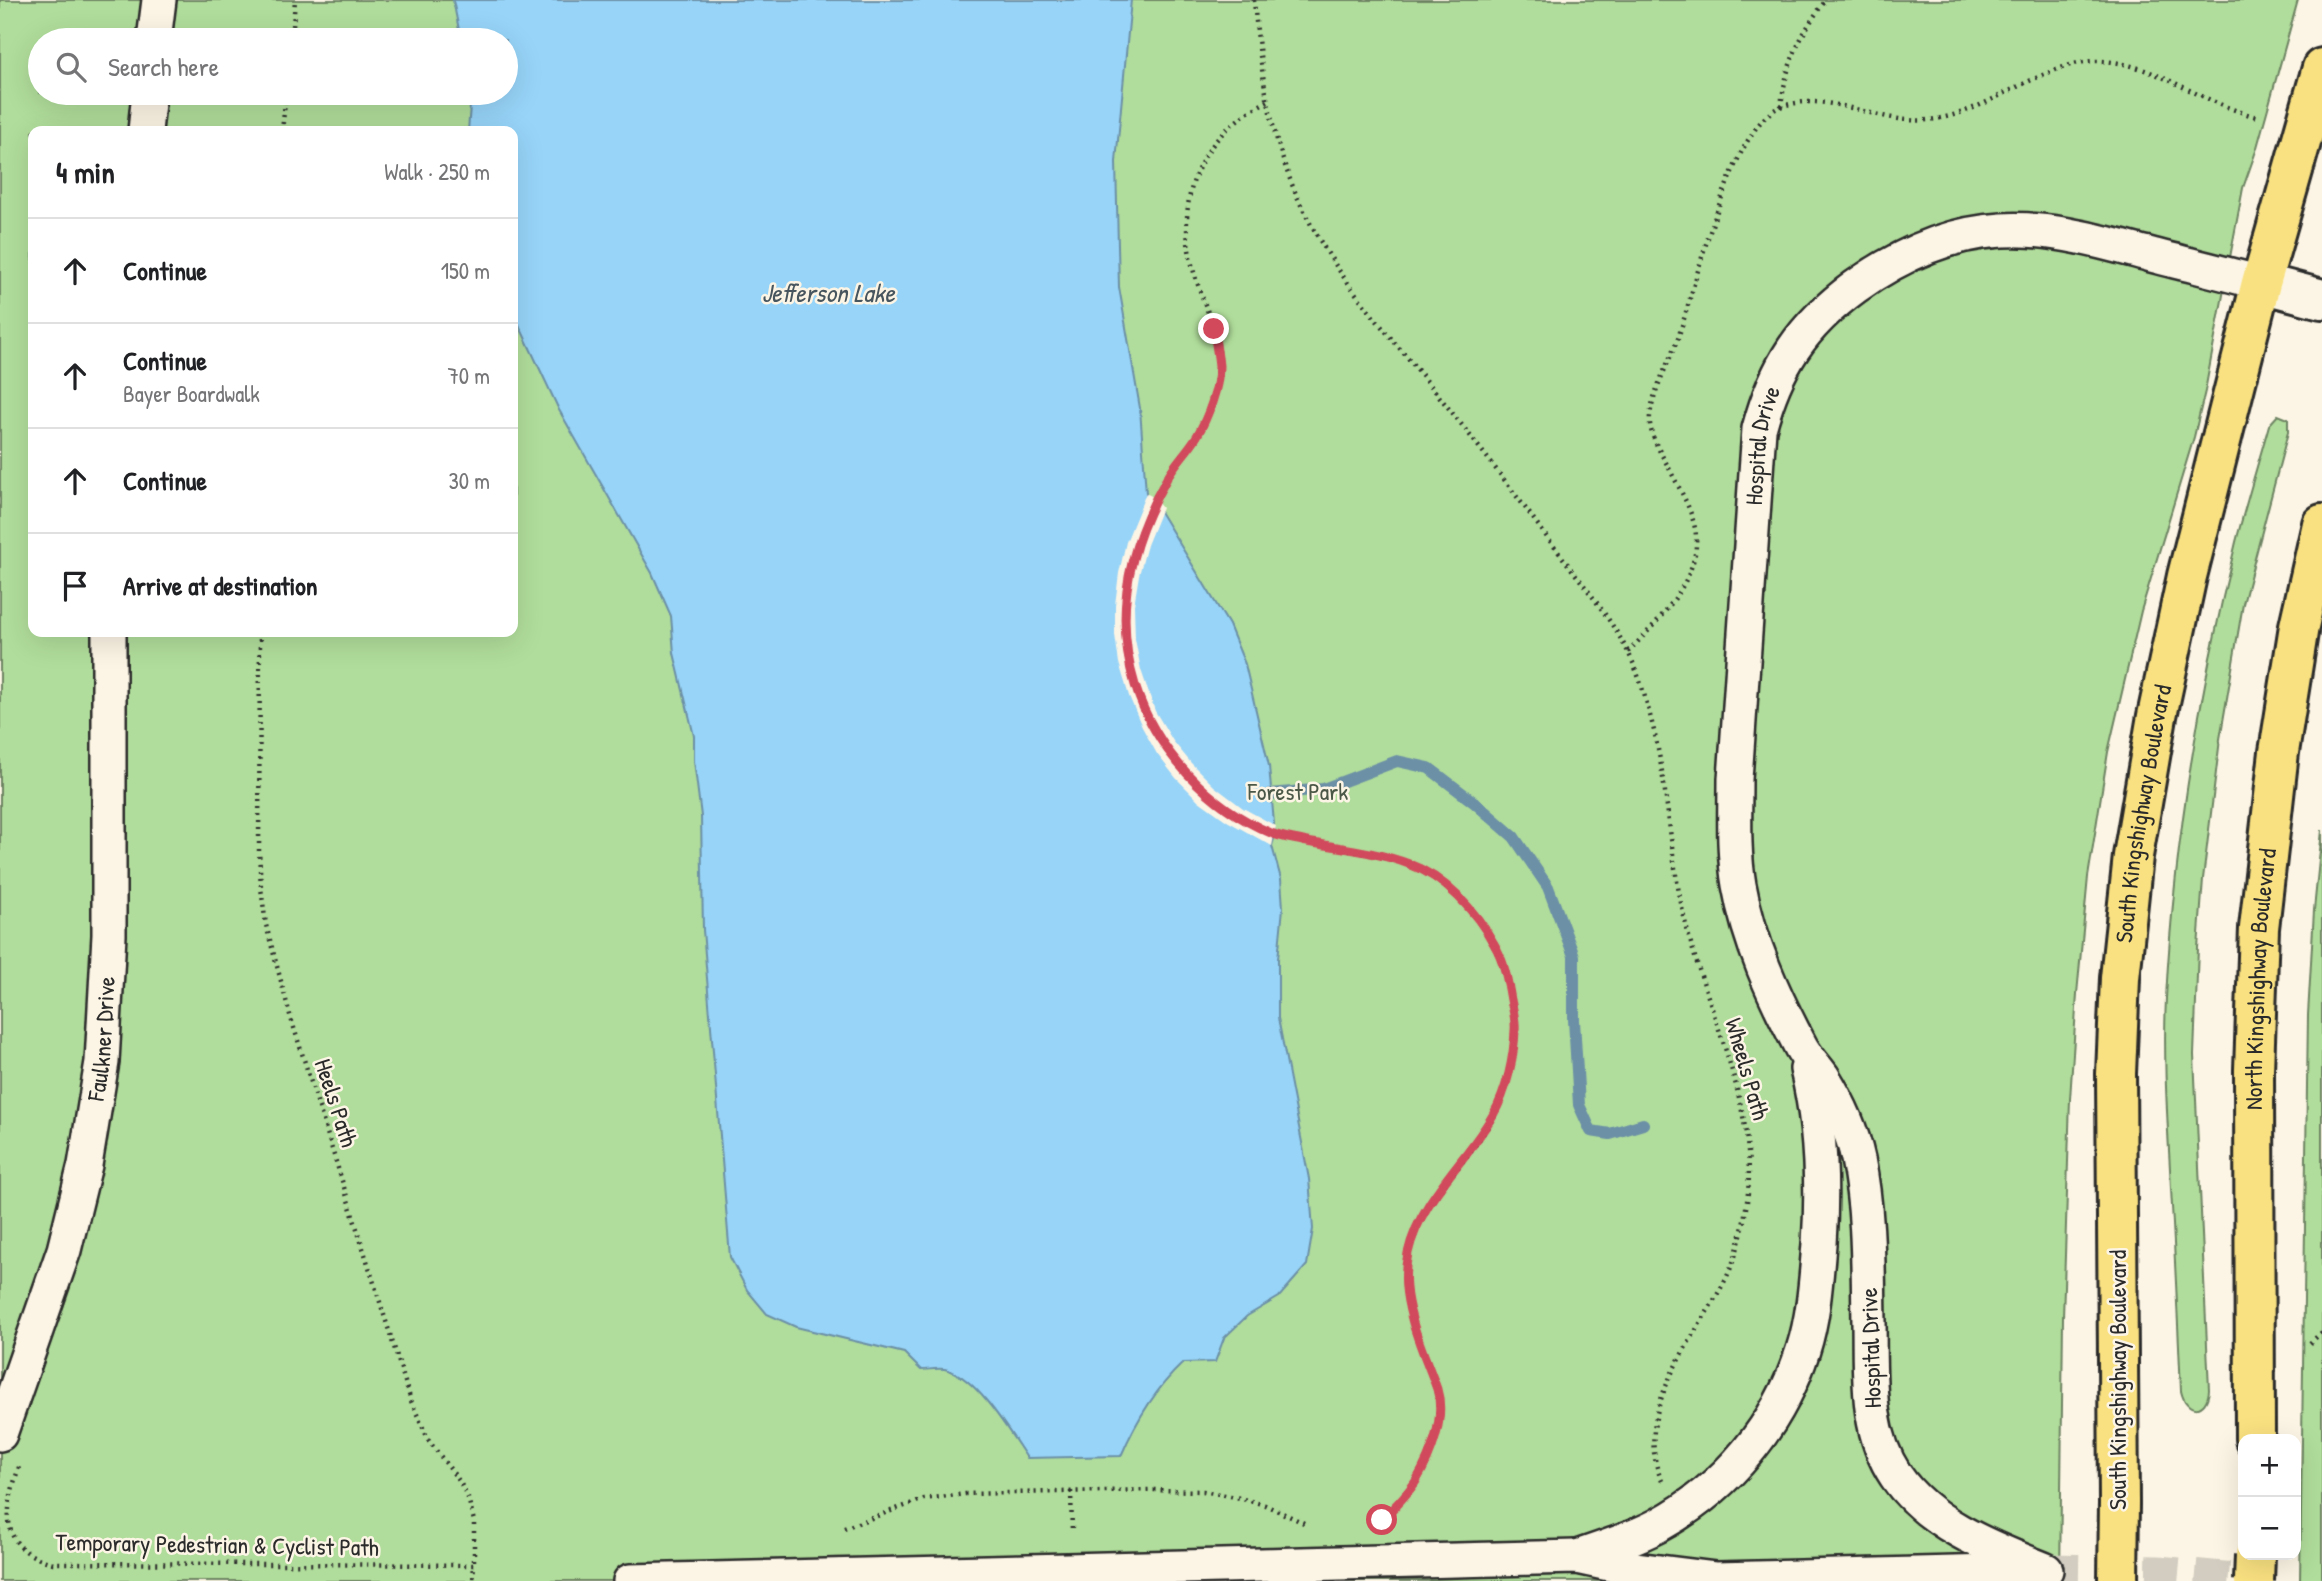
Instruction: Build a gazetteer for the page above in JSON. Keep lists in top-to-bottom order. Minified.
{"streets":{"main road":["South Kingshighway Boulevard","North Kingshighway Boulevard"],"street":["Hospital Drive","Faulkner Drive"],"path":["Wheels Path","Heels Path","Temporary Pedestrian & Cyclist Path"]},"crossings":[["Hospital Drive","South Kingshighway Boulevard"],["Heels Path","Temporary Pedestrian & Cyclist Path"]],"water":["Jefferson Lake"],"parks":["Forest Park"],"page":{"search":"Search here","heading":["4 min","Walk · 250 m"],"list":[["Continue","150 m"],["Continue","Bayer Boardwalk","70 m"],["Continue","30 m"],"Arrive at destination"],"map_buttons":["+","−"]}}
